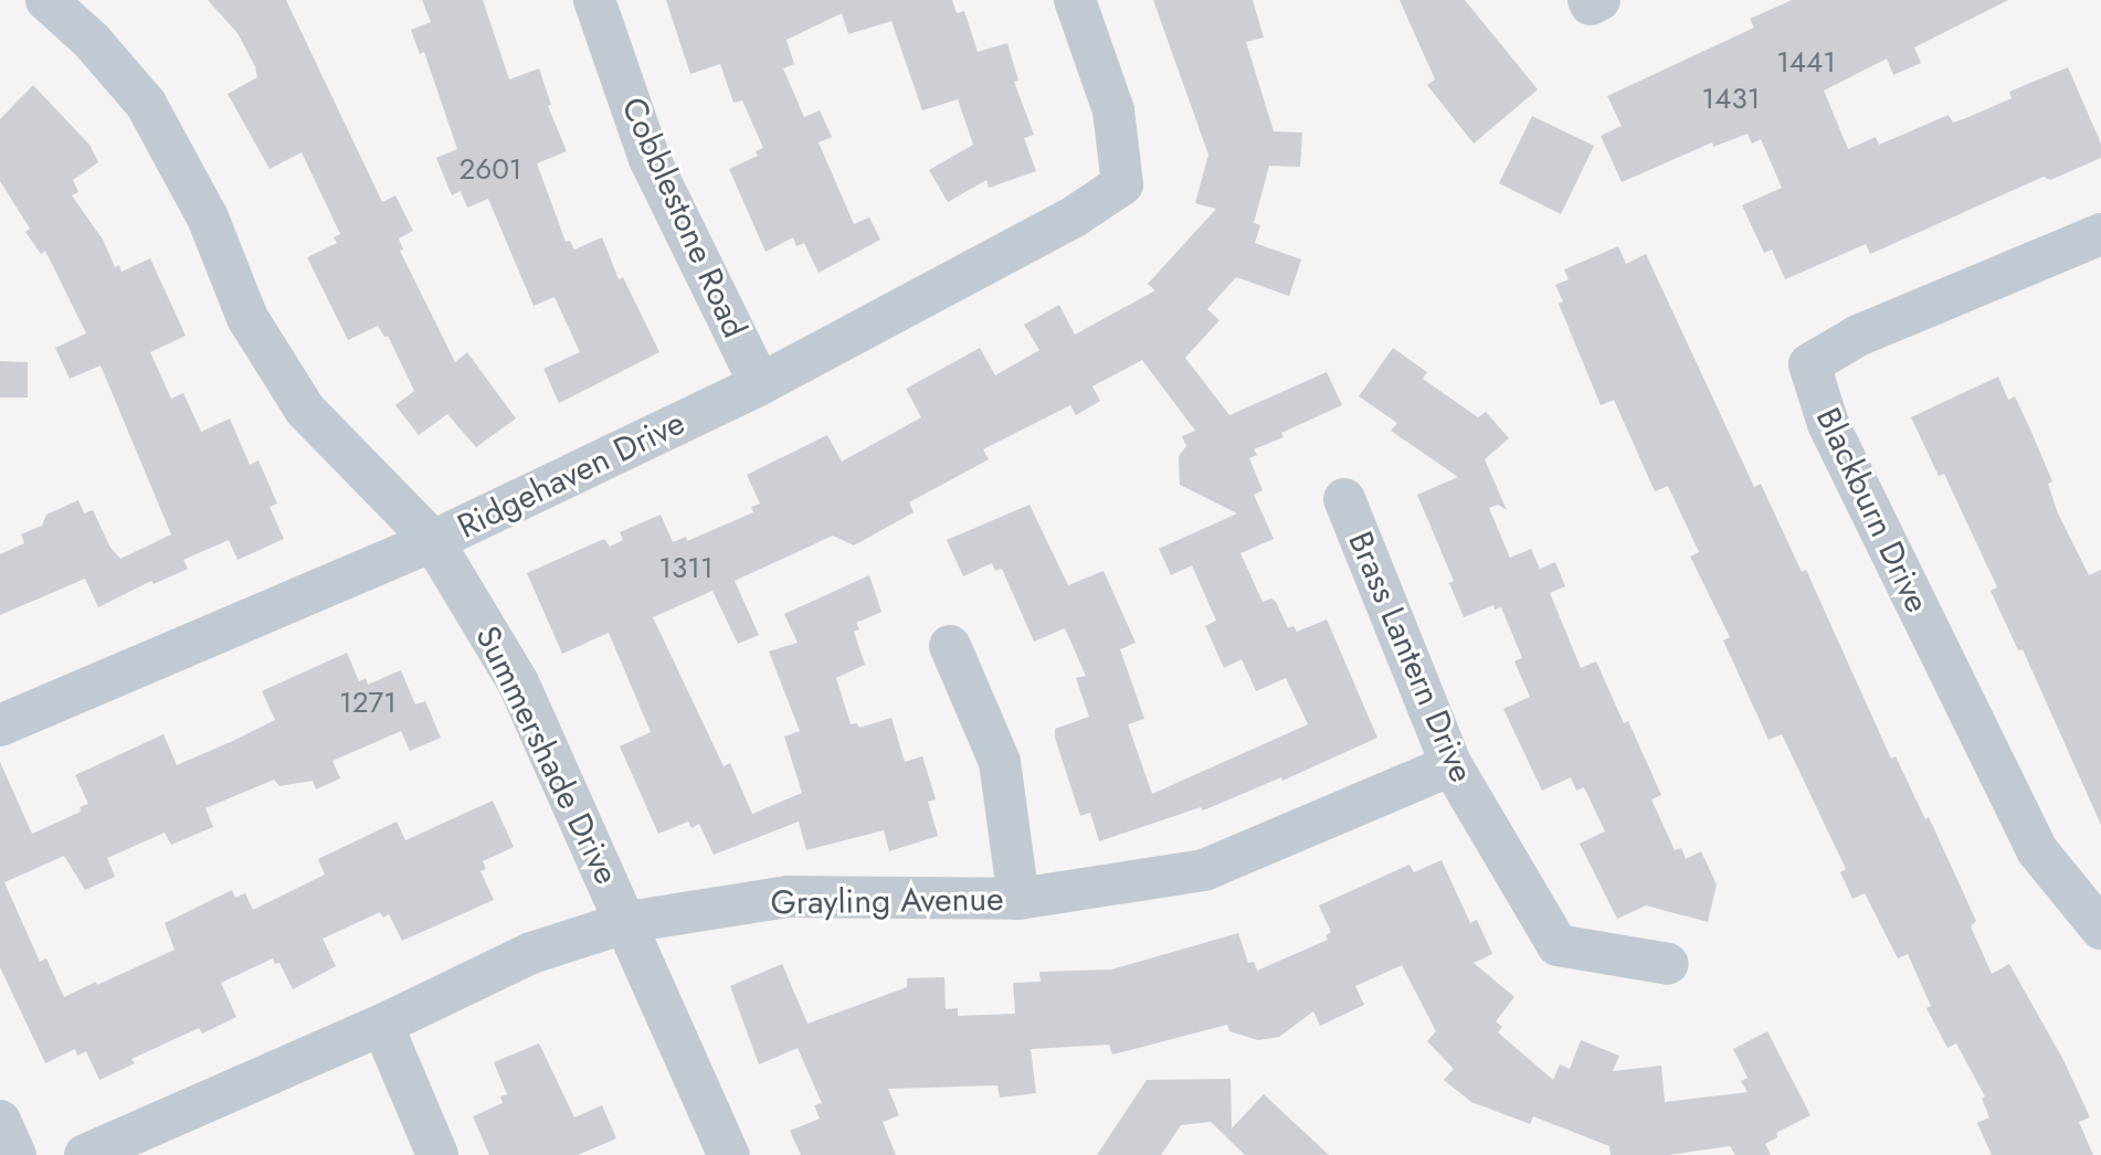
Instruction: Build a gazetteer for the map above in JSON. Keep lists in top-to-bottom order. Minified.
{"streets":{"street":["Cobblestone Road","Ridgehaven Drive","Blackburn Drive","Brass Lantern Drive","Summershade Drive","Grayling Avenue"]},"crossings":[["Cobblestone Road","Ridgehaven Drive"],["Ridgehaven Drive","Summershade Drive"],["Brass Lantern Drive","Grayling Avenue"],["Summershade Drive","Grayling Avenue"]],"house_numbers":["1441","1431","2601","1311","1271"]}
